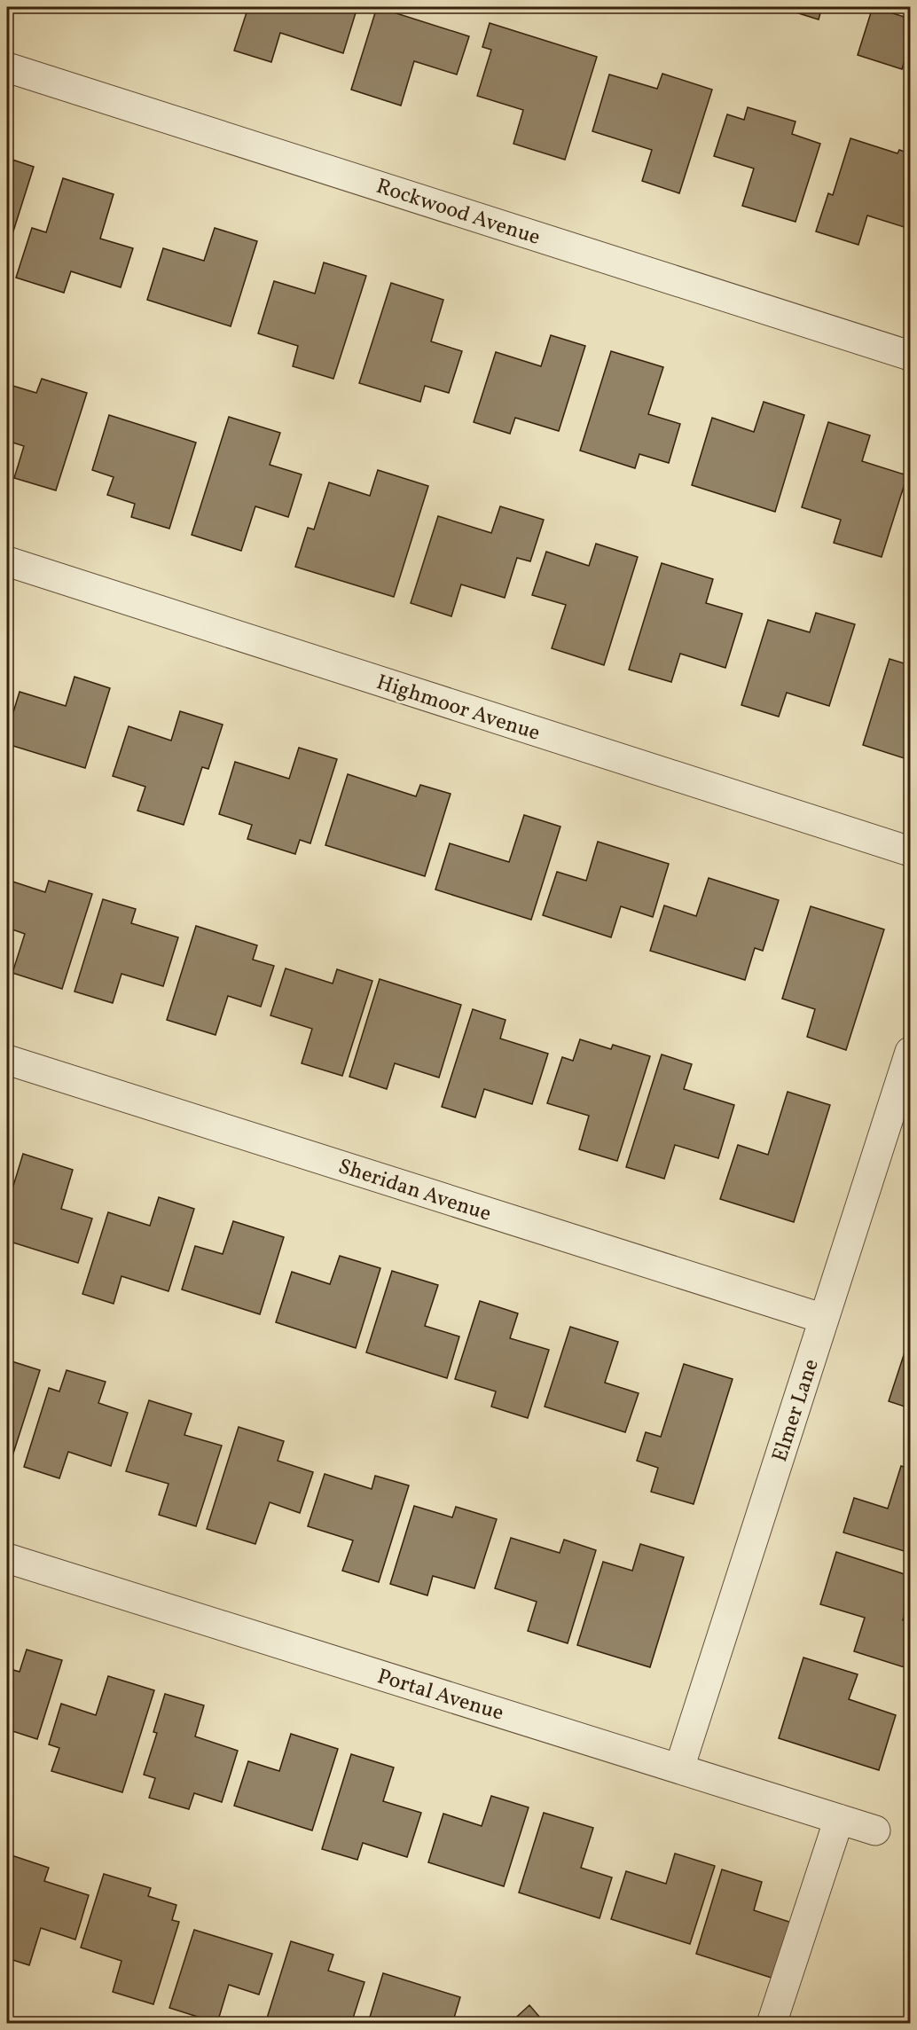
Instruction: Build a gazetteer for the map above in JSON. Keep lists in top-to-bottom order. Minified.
{"streets":{"street":["Rockwood Avenue","Highmoor Avenue","Sheridan Avenue","Elmer Lane","Portal Avenue"]},"crossings":[["Sheridan Avenue","Elmer Lane"],["Elmer Lane","Portal Avenue"]]}
